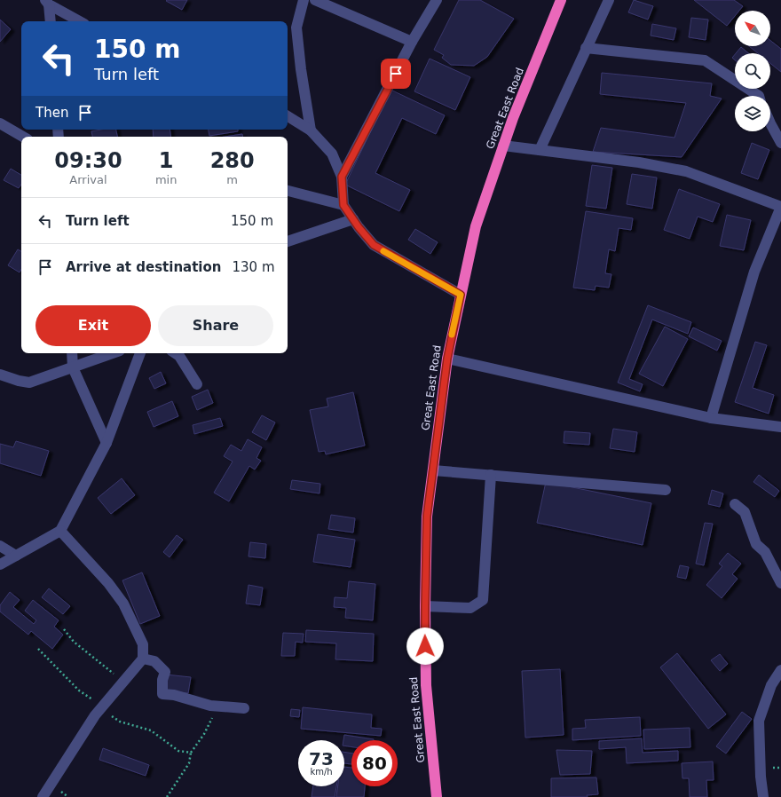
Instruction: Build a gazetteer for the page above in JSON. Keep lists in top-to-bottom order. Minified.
{"streets":{"highway":["Great East Road"]},"north":"top left","page":{"turn":["150 m","Turn left"],"then":"Then","eta":["09:30","Arrival","1","min","280","m"],"list":[{"name":"Turn left","value":"150 m"},{"name":"Arrive at destination","value":"130 m"}],"buttons":["Exit","Share"],"speed":"73 km/h","limit":"80"}}
